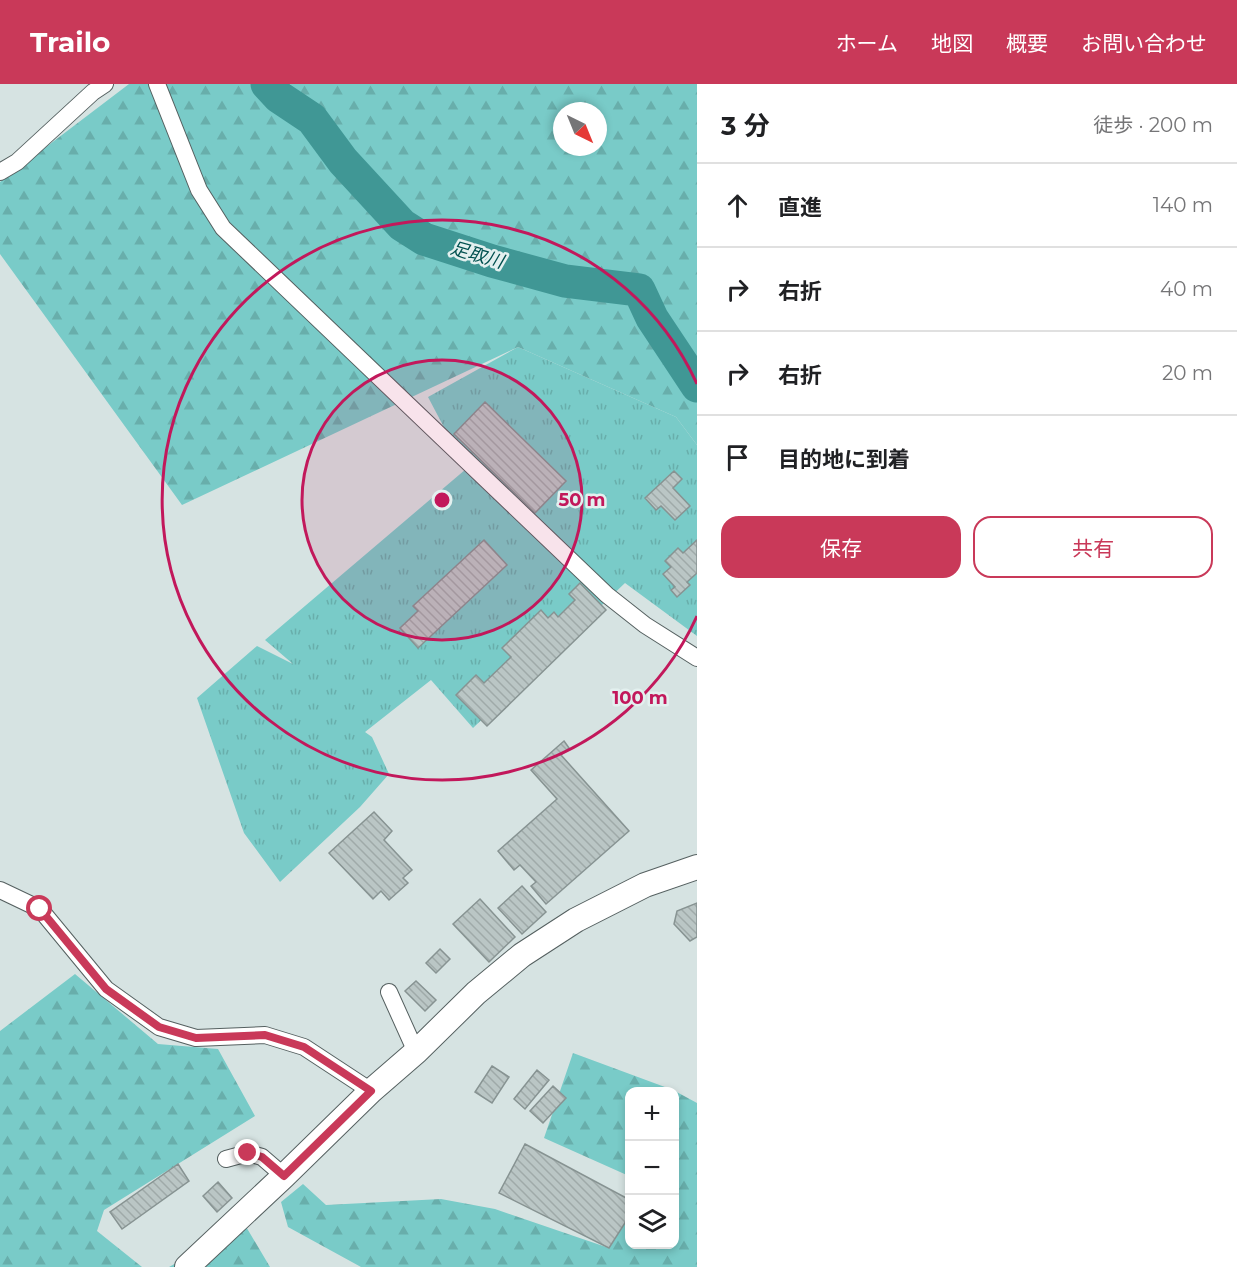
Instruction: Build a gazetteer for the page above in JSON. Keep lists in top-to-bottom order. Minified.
{"water":["足取川"],"north":"bottom right","page":{"header":"Trailo","nav":["ホーム","地図","概要","お問い合わせ"],"heading":["3 分","徒歩 · 200 m"],"list":[["直進","140 m"],["右折","40 m"],["右折","20 m"],"目的地に到着"],"buttons":["保存","共有"],"map_buttons":["+","−"]},"rings":["50 m","100 m"]}
